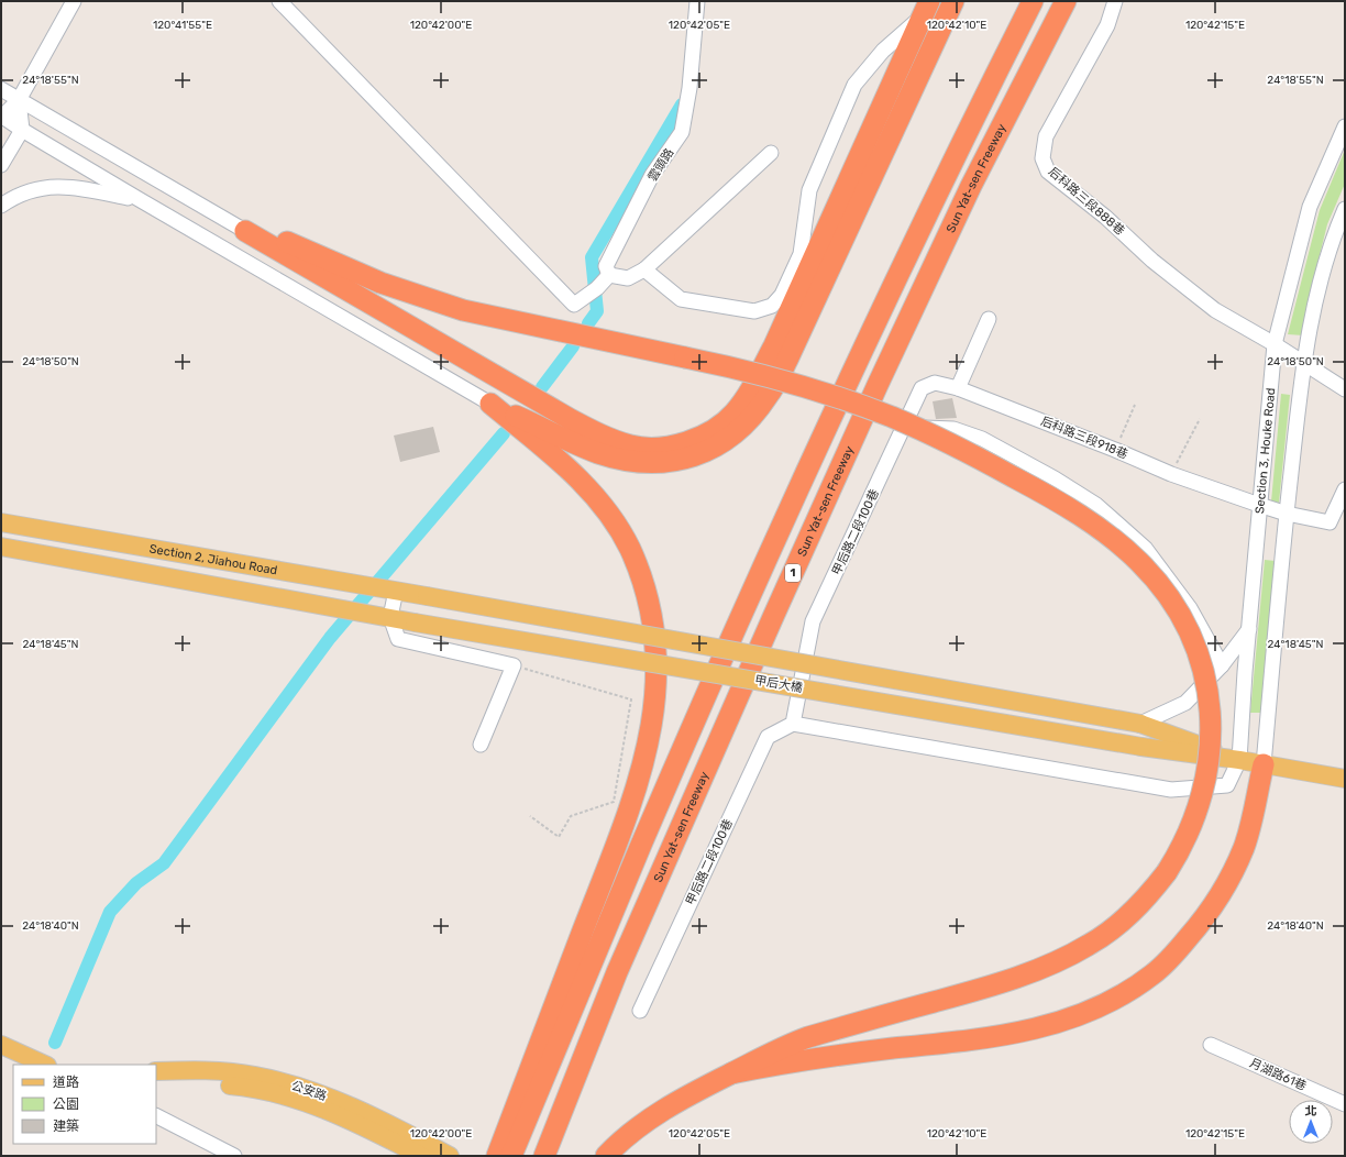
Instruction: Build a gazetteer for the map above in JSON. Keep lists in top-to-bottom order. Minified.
{"streets":{"highway":["Sun Yat-sen Freeway","1"],"main road":["Section 2, Jiahou Road","甲后大橋","公安路"],"street":["雲頭路","后科路三段888巷","后科路三段918巷","Section 3, Houke Road","甲后路二段100巷","月湖路61巷"]},"crossings":[["后科路三段888巷","Section 3, Houke Road"],["后科路三段918巷","Section 3, Houke Road"],["后科路三段918巷","甲后路二段100巷"],["Section 3, Houke Road","甲后大橋"],["Section 2, Jiahou Road","甲后大橋"]],"legend":["道路","公園","建築"],"north":"top","coordinates":["120°41'55\"E","120°42'00\"E","120°42'05\"E","120°42'10\"E","120°42'15\"E","24°18'55\"N","24°18'50\"N","24°18'45\"N","24°18'40\"N"]}
